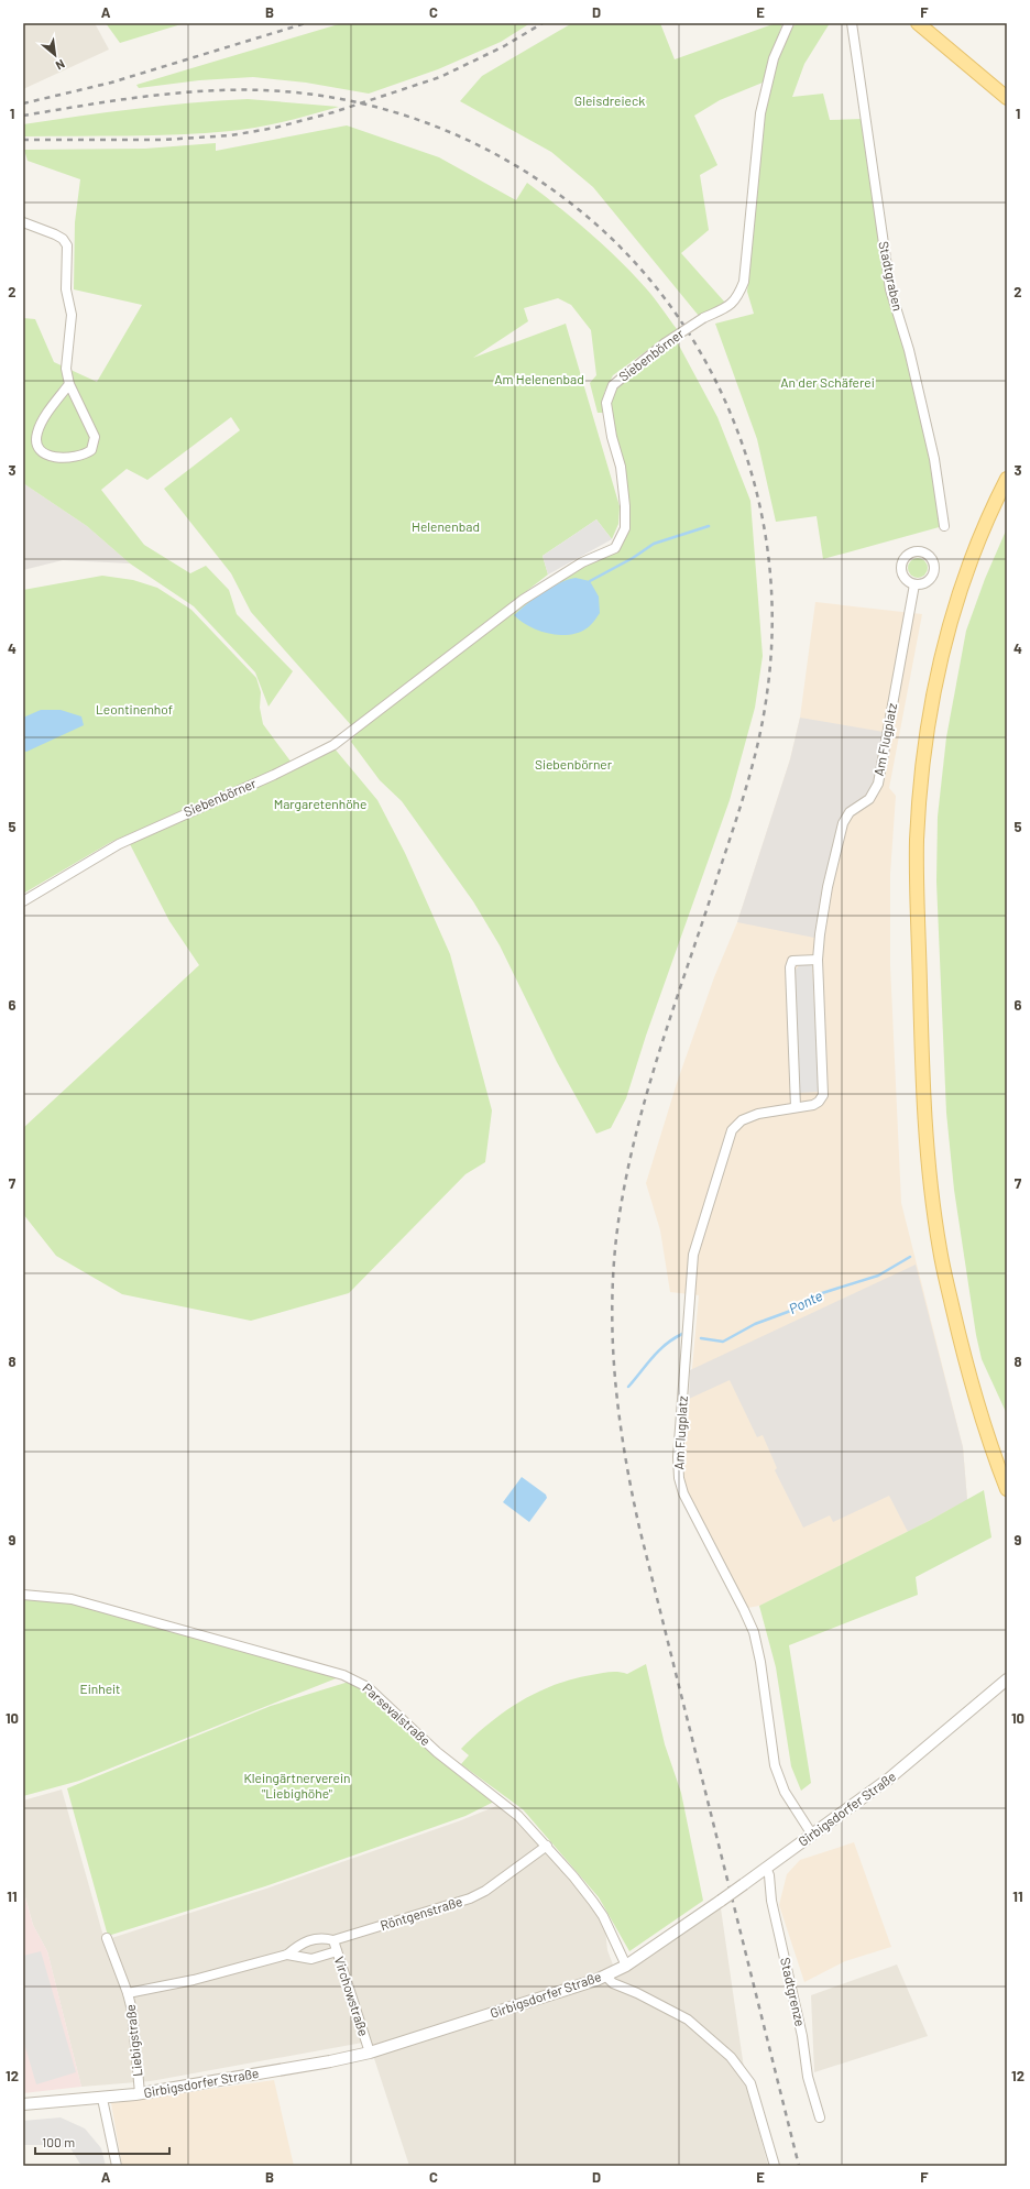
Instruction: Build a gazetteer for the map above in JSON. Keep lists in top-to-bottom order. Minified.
{"streets":{"street":["Stadtgraben","Siebenbörner","Am Flugplatz","Parsevalstraße","Girbigsdorfer Straße","Röntgenstraße","Stadtgrenze","Virchowstraße","Liebigstraße"]},"crossings":[["Am Flugplatz","Girbigsdorfer Straße"],["Parsevalstraße","Girbigsdorfer Straße"],["Parsevalstraße","Röntgenstraße"],["Girbigsdorfer Straße","Stadtgrenze"],["Girbigsdorfer Straße","Virchowstraße"],["Girbigsdorfer Straße","Liebigstraße"],["Röntgenstraße","Virchowstraße"],["Röntgenstraße","Liebigstraße"]],"water":["Ponte"],"parks":["Gleisdreieck","Am Helenenbad","An der Schäferei","Helenenbad","Leontinenhof","Siebenbörner","Margaretenhöhe","Einheit","Kleingärtnerverein \"Liebighöhe\""],"scale_bar":"100 m","north":"bottom right","grid":{"columns":["A","B","C","D","E","F"],"rows":["1","2","3","4","5","6","7","8","9","10","11","12"]}}
